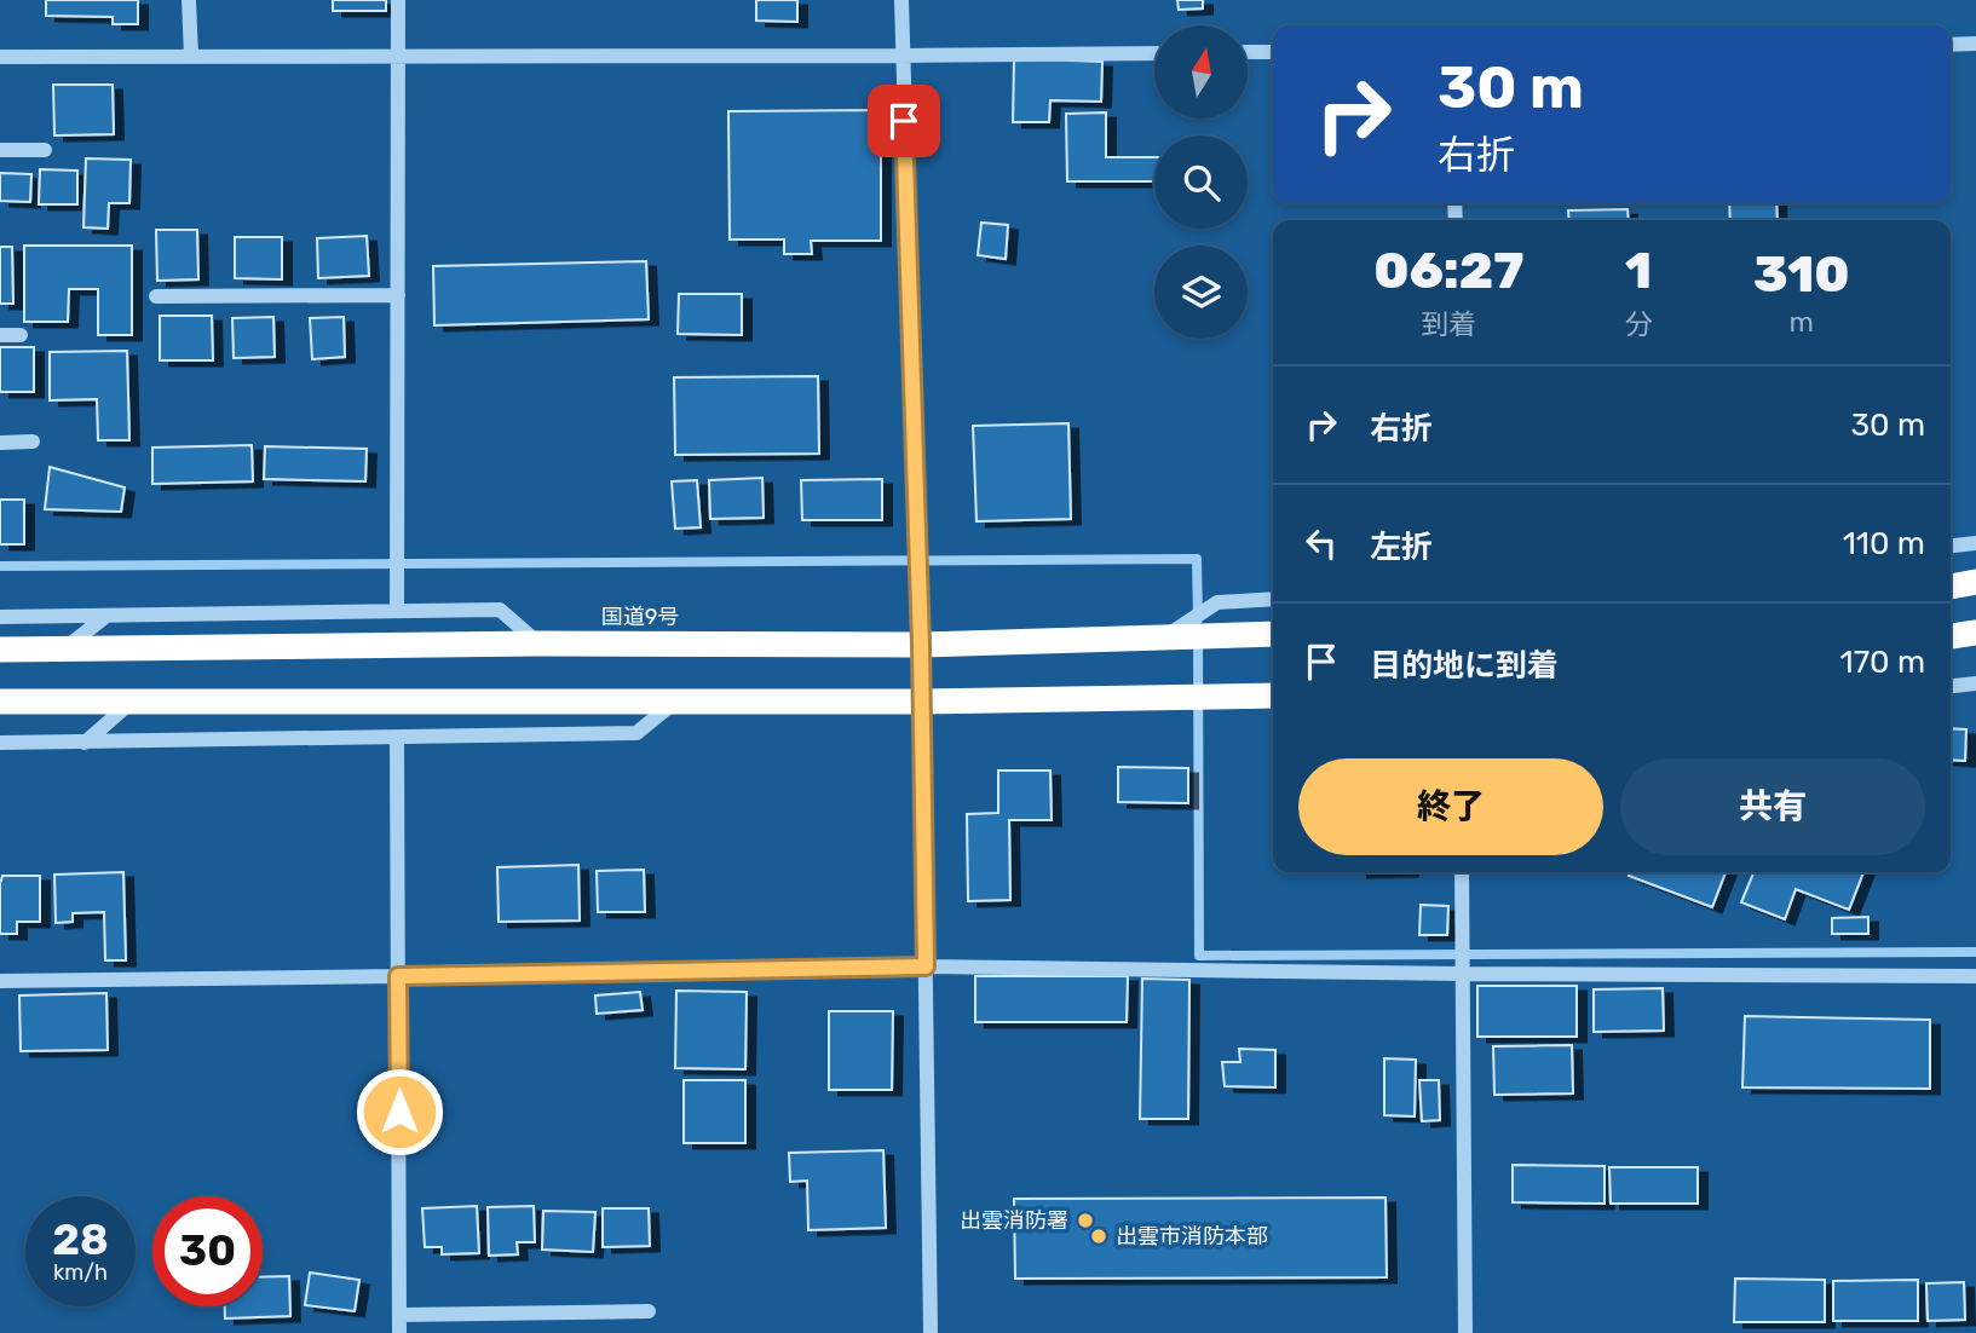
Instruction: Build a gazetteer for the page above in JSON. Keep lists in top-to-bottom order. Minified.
{"streets":{"highway":["国道9号"]},"places":["出雲消防署","出雲市消防本部"],"north":"top","page":{"turn":["30 m","右折"],"eta":["06:27","到着","1","分","310","m"],"list":[{"name":"右折","value":"30 m"},{"name":"左折","value":"110 m"},{"name":"目的地に到着","value":"170 m"}],"buttons":["終了","共有"],"speed":"28 km/h","limit":"30"}}
